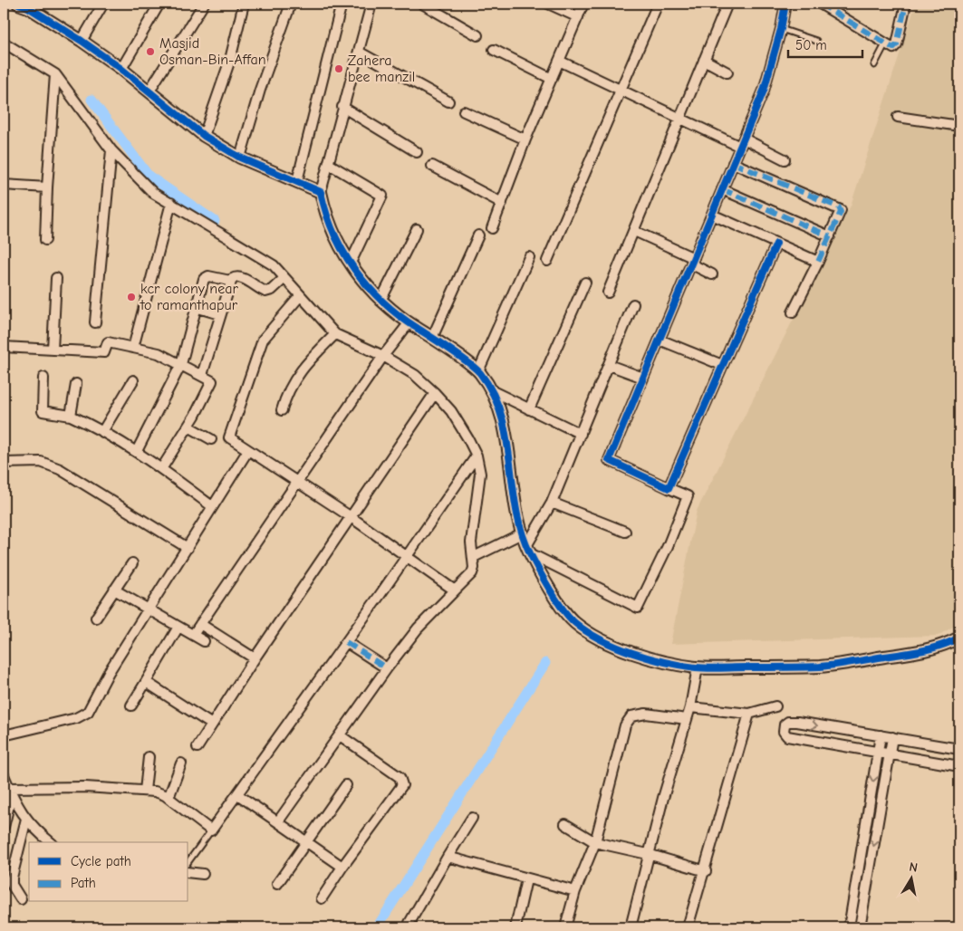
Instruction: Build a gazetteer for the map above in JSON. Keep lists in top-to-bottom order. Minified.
{"places":["Masjid Osman-Bin-Affan","Zahera bee manzil","kcr colony near to ramanthapur"],"legend":["Cycle path","Path"],"scale_bar":"50 m","north":"top"}
